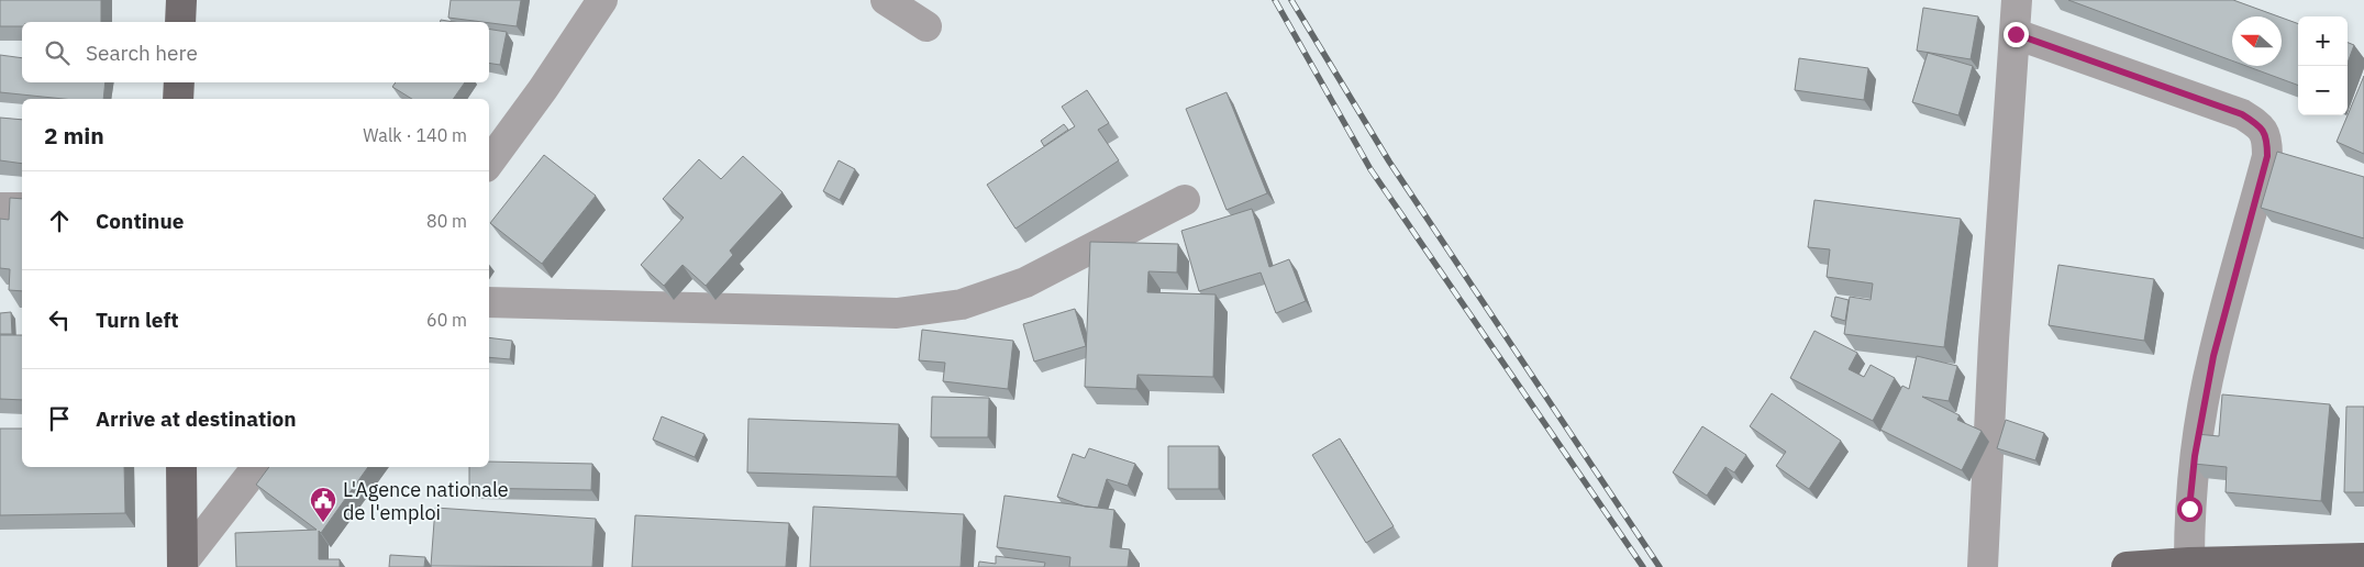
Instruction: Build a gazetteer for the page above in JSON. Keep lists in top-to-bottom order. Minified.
{"places":{"public building":["L'Agence nationale de l'emploi"]},"north":"left","page":{"map_buttons":["+","−"],"search":"Search here","heading":["2 min","Walk · 140 m"],"list":[["Continue","80 m"],["Turn left","60 m"],"Arrive at destination"]}}
